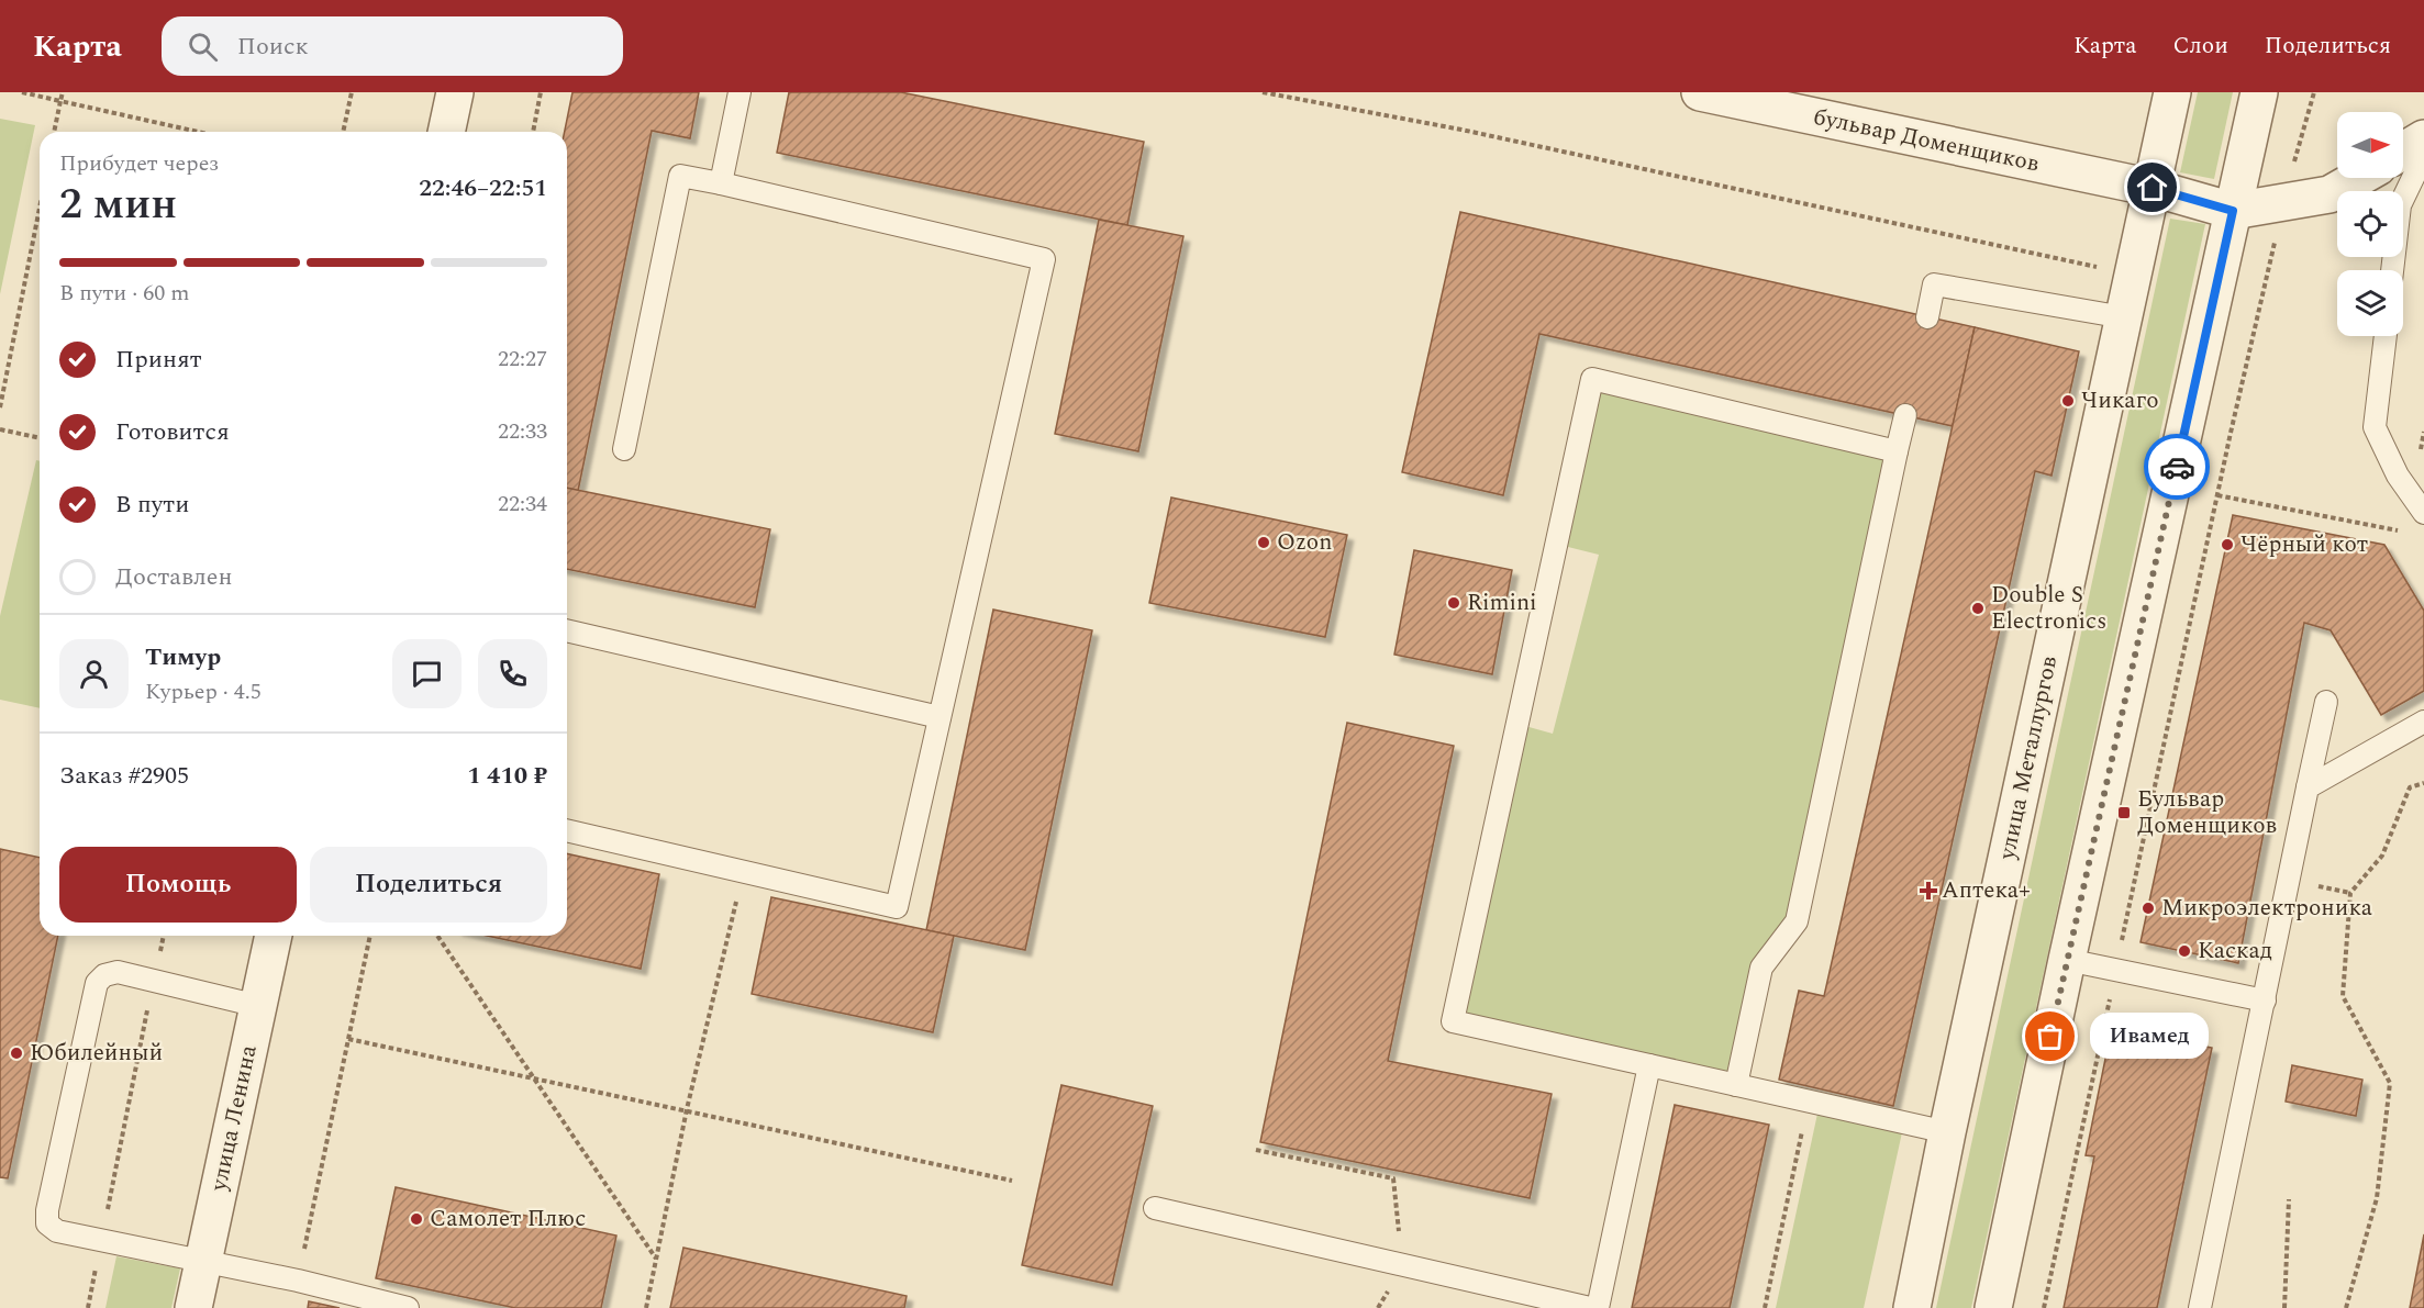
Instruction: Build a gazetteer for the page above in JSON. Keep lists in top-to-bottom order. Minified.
{"streets":{"street":["бульвар Доменщиков","улица Металлургов","улица Ленина"]},"crossings":[["бульвар Доменщиков","улица Металлургов"]],"places":{"other":["Чикаго","Ozon","Чёрный кот","Rimini","Double S Electronics","Микроэлектроника","Каскад","Ивамед","Юбилейный","Самолет Плюс"],"transit":["Бульвар Доменщиков"],"health":["Аптека+"]},"north":"right","page":{"header":"Карта","search":"Поиск","nav":["Карта","Слои","Поделиться"],"heading":["2 мин","Прибудет через","22:46–22:51"],"panel":["Тимур","Курьер · 4.5","Заказ #2905","1 410 ₽"],"bar":"В пути · 60 m","list":[["Принят","22:27"],["Готовится","22:33"],["В пути","22:34"],"Доставлен"],"buttons":["Помощь","Поделиться"],"bubble":"Ивамед"}}
